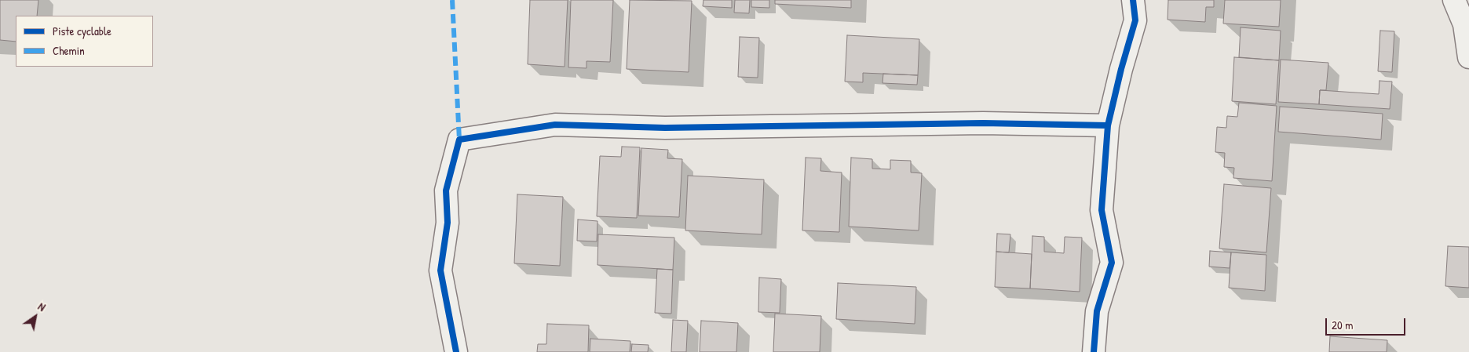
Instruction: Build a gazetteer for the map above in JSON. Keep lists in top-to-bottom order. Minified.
{"legend":["Piste cyclable","Chemin"],"scale_bar":"20 m","north":"top right"}
